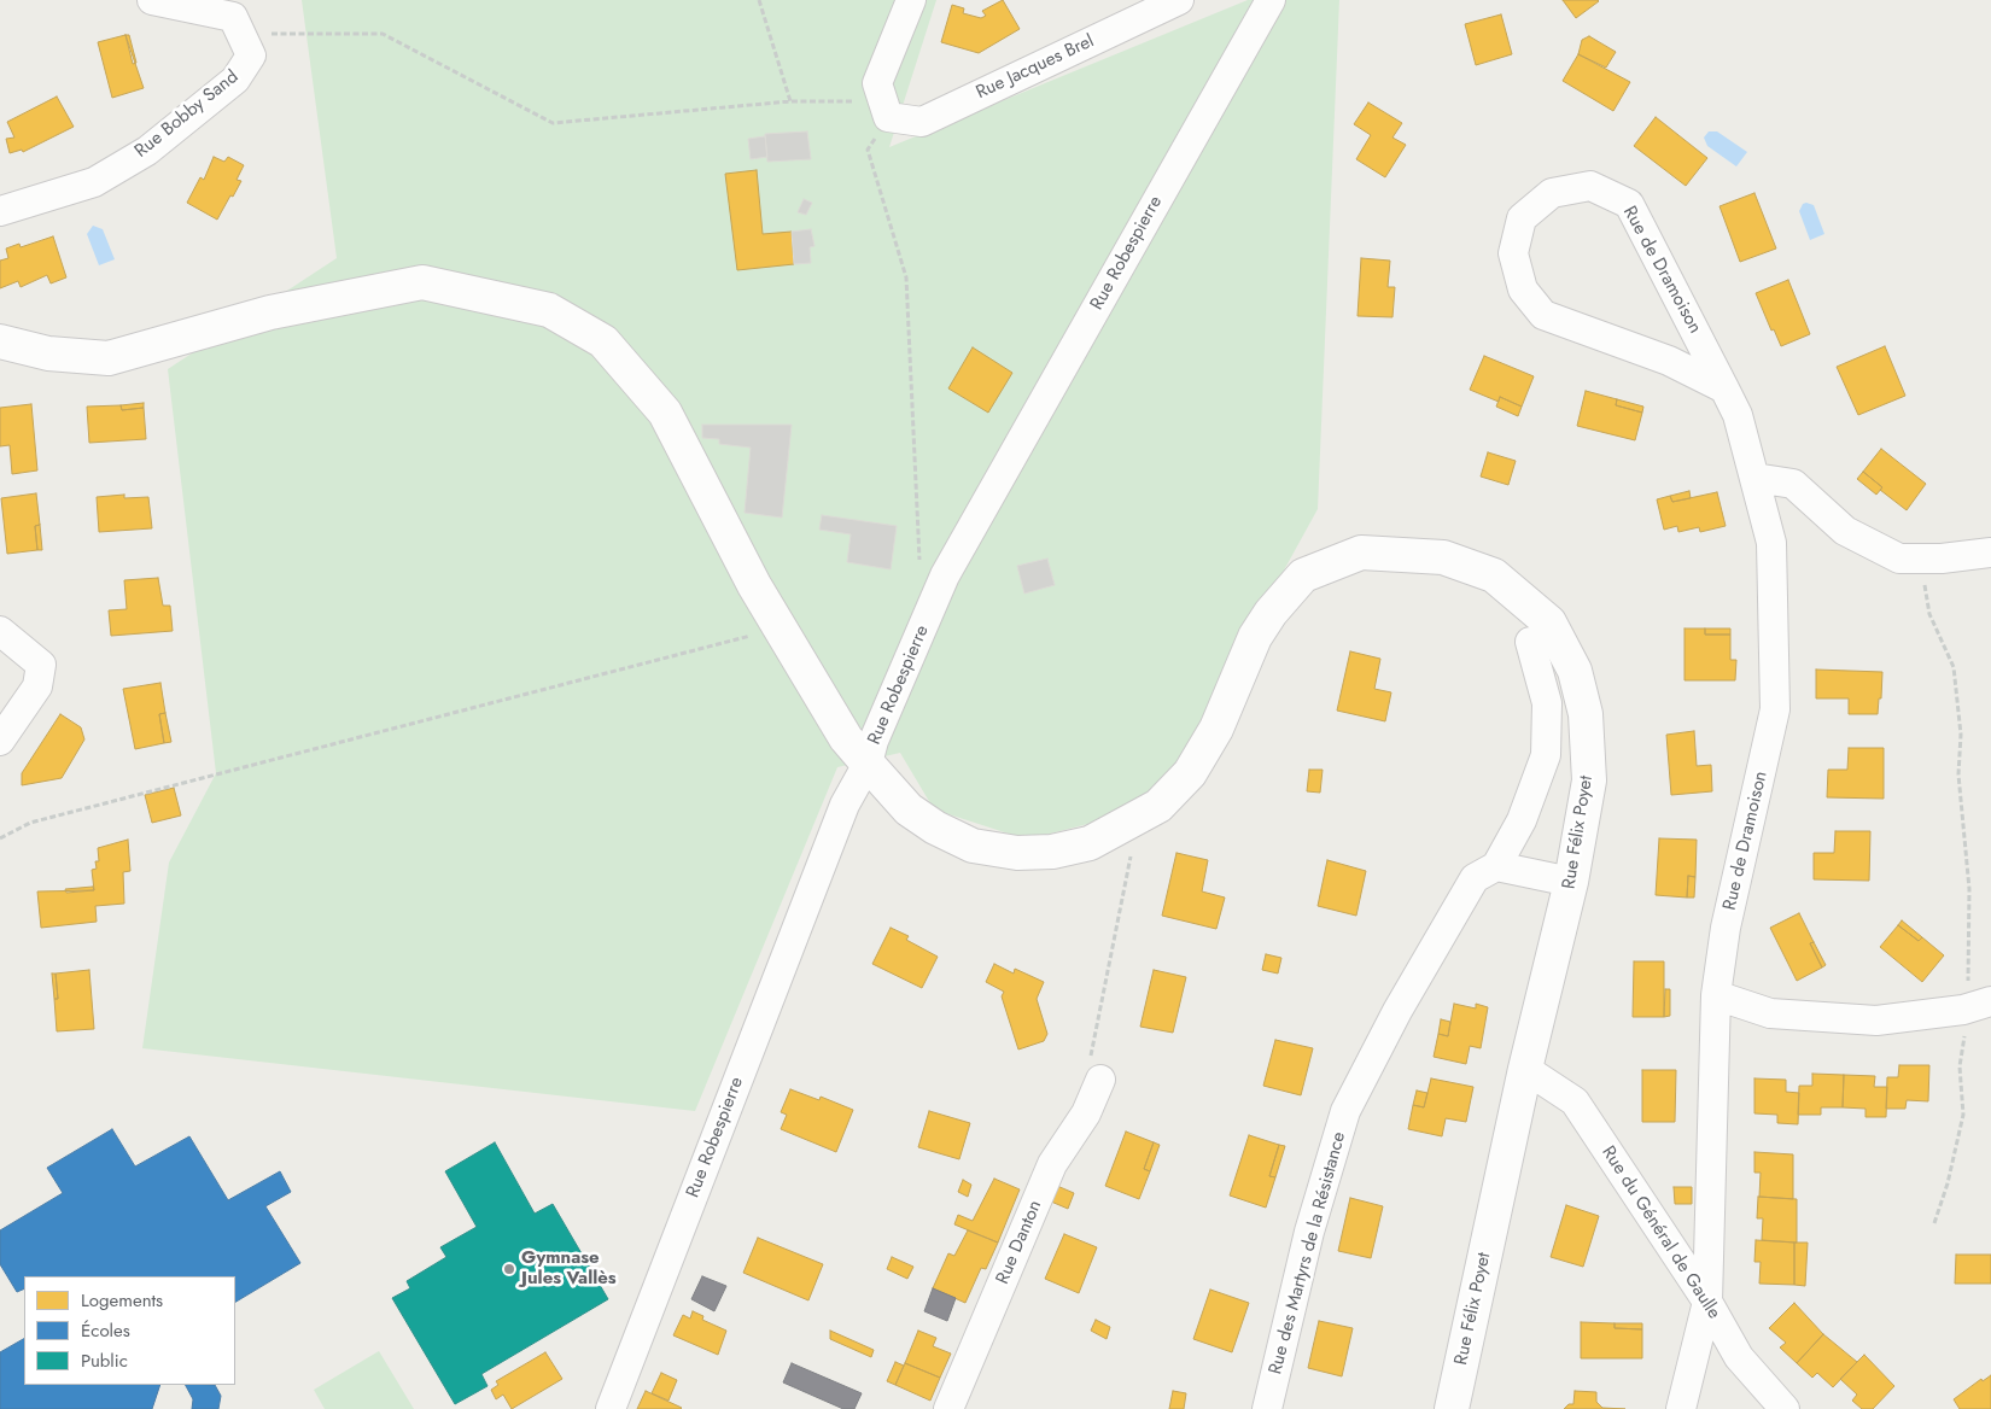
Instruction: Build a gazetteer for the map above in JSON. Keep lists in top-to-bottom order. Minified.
{"streets":{"street":["Rue Jacques Brel","Rue Bobby Sand","Rue Robespierre","Rue de Dramoison","Rue Félix Poyet","Rue du Général de Gaulle","Rue Danton","Rue des Martyrs de la Résistance"]},"crossings":[["Rue Robespierre","Rue Félix Poyet"],["Rue de Dramoison","Rue du Général de Gaulle"],["Rue Félix Poyet","Rue du Général de Gaulle"]],"places":["Gymnase Jules Vallès"],"legend":["Logements","Écoles","Public"]}
